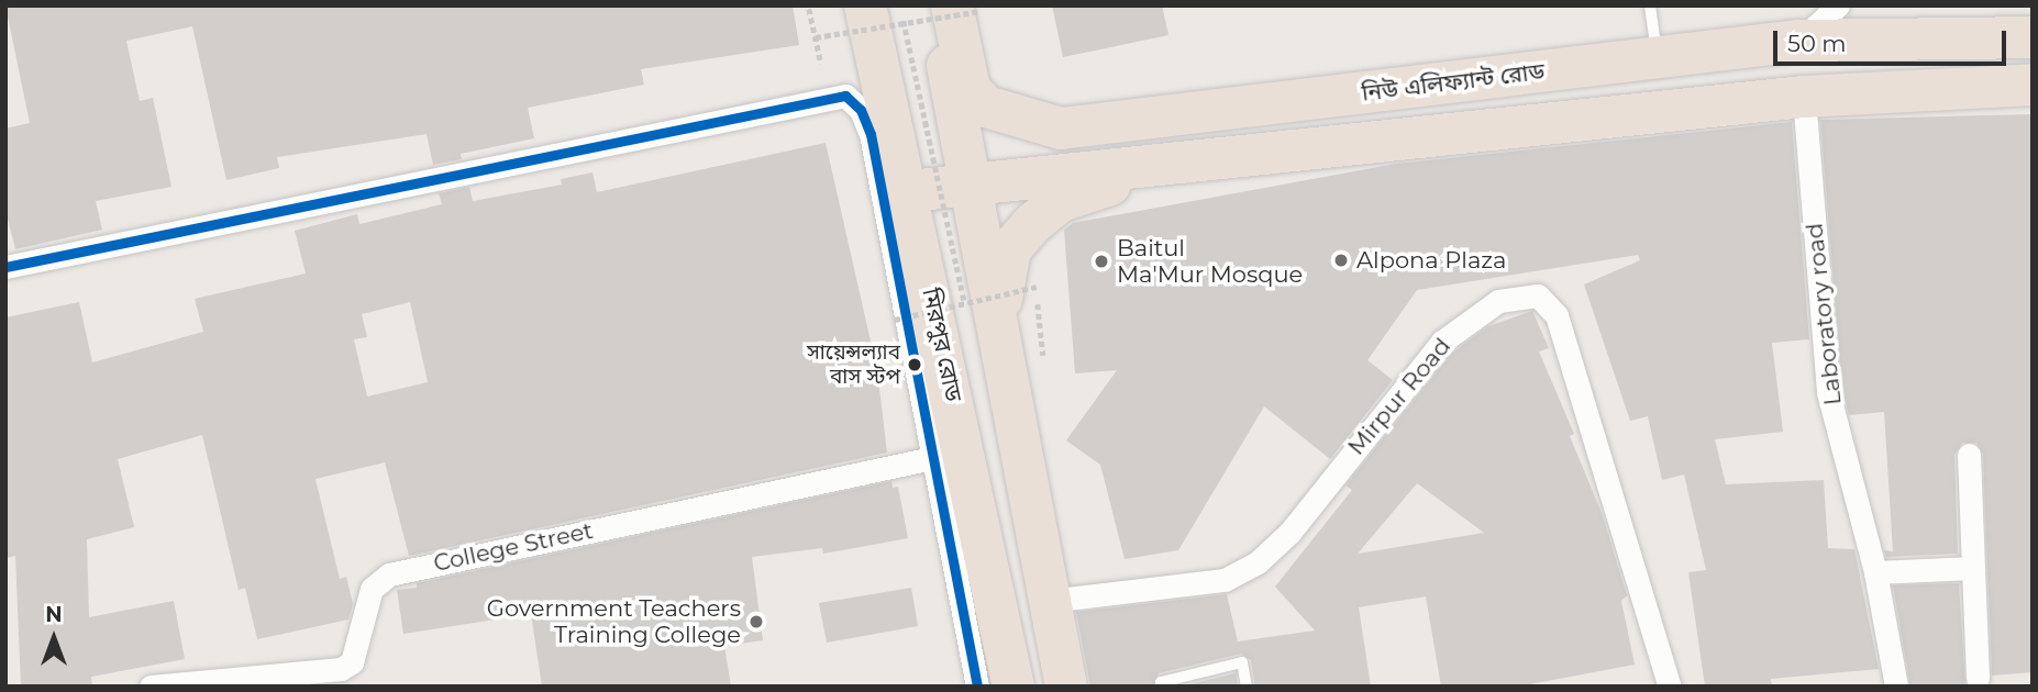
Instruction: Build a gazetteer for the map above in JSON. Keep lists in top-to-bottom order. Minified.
{"streets":{"highway":["নিউ এলিফ্যান্ট রোড","মিরপুর রোড"],"street":["Laboratory road","Mirpur Road","College Street"]},"crossings":[["মিরপুর রোড","College Street"]],"places":["Alpona Plaza","Baitul Ma'Mur Mosque","সায়েন্সল্যাব বাস স্টপ","Government Teachers Training College"],"scale_bar":"50 m","north":"top"}
